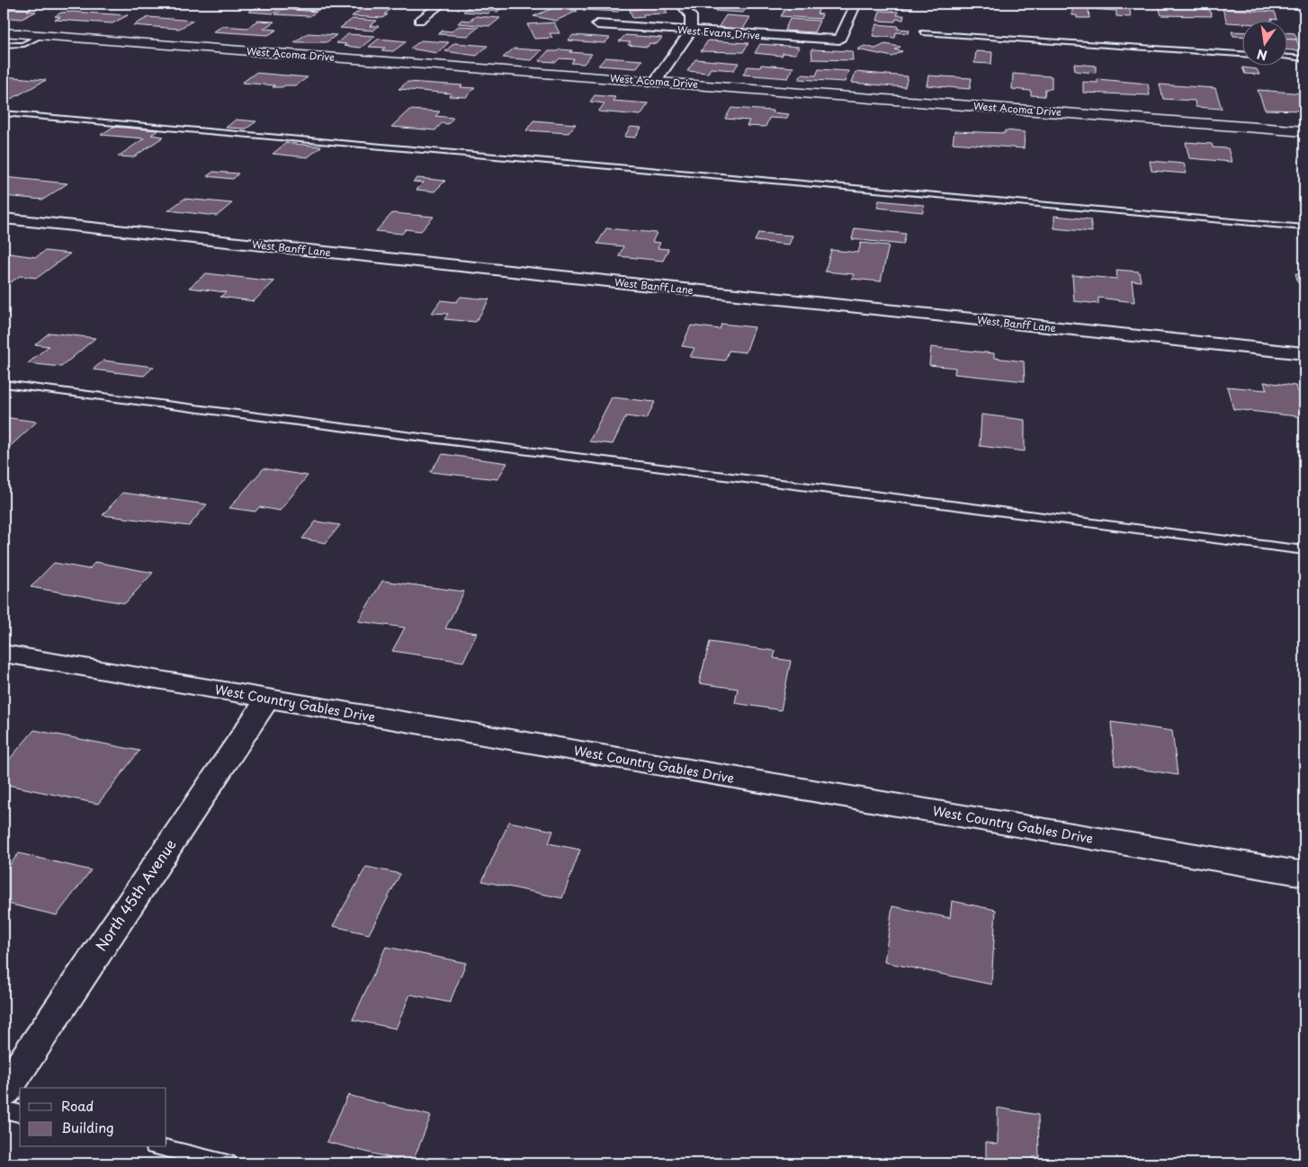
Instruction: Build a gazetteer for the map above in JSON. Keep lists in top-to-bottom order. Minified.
{"streets":{"street":["West Evans Drive","West Acoma Drive","West Banff Lane","West Country Gables Drive","North 45th Avenue"]},"crossings":[["West Country Gables Drive","North 45th Avenue"]],"legend":["Road","Building"],"north":"bottom"}
